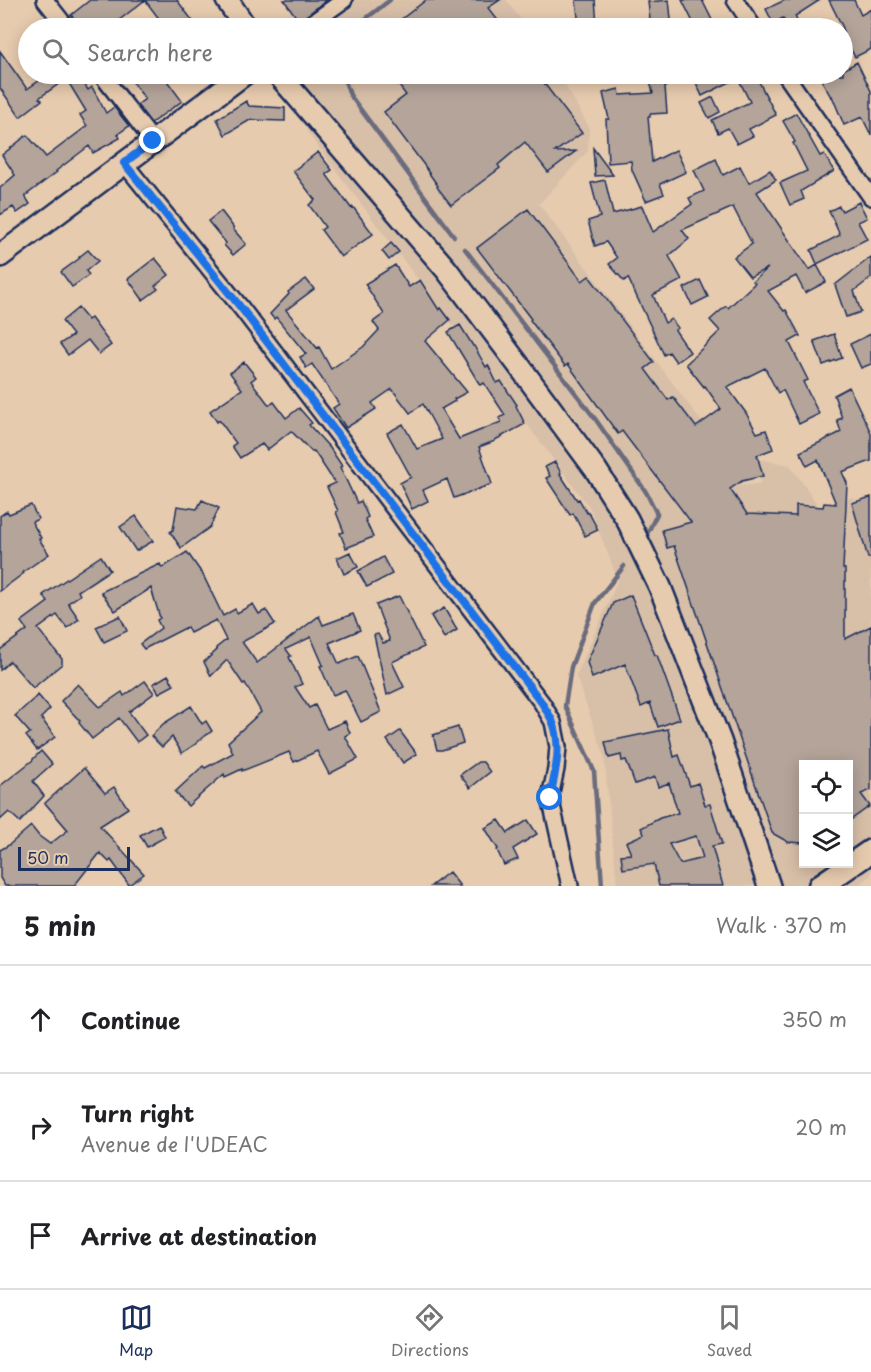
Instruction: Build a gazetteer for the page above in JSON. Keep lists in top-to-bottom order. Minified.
{"scale_bar":"50 m","page":{"search":"Search here","scale":"50 m","heading":["5 min","Walk · 370 m"],"list":[["Continue","350 m"],["Turn right","Avenue de I'UDEAC","20 m"],"Arrive at destination"],"nav":["Map","Directions","Saved"]}}
